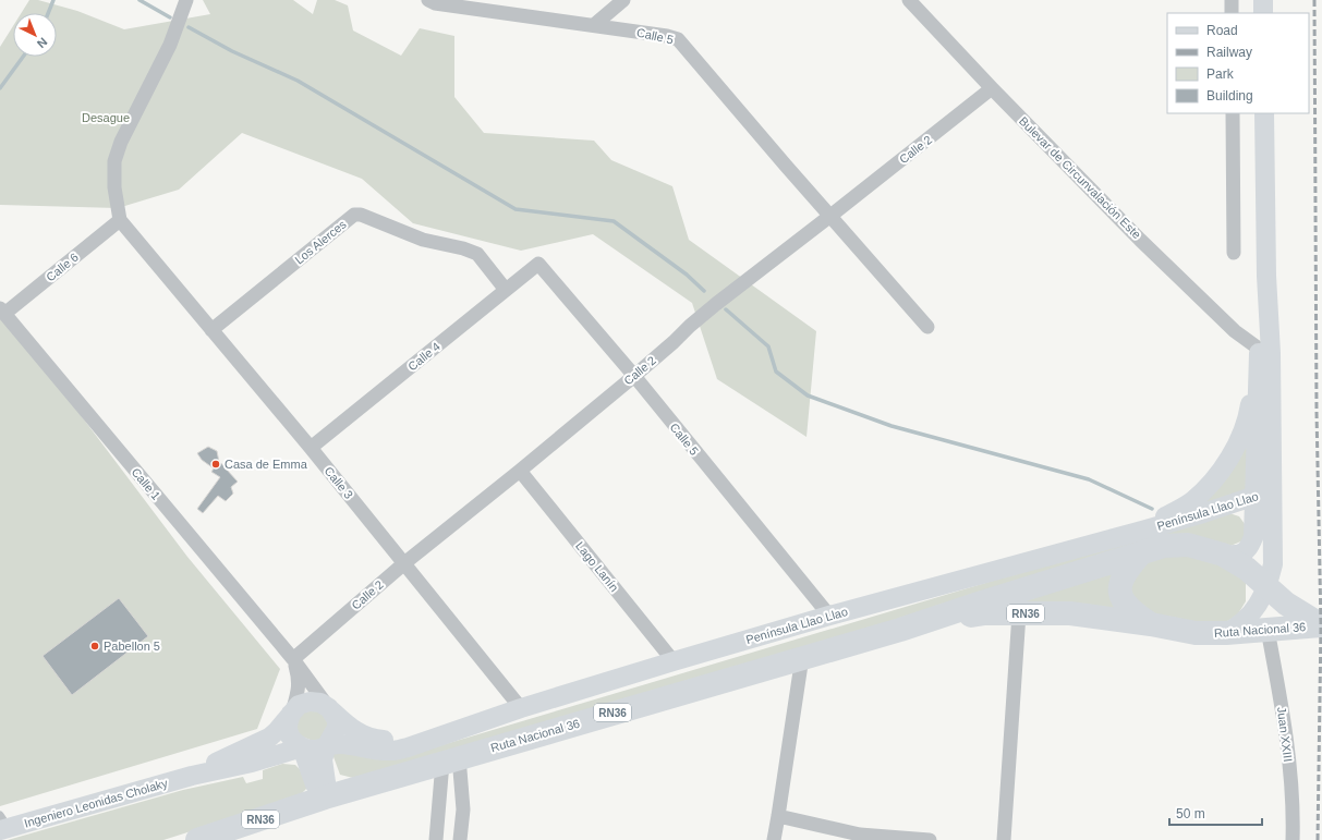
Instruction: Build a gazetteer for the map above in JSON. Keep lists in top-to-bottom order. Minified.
{"streets":{"highway":["RN36","Ruta Nacional 36"],"main road":["Península Llao Llao","Ingeniero Leonidas Cholaky"],"street":["Calle 5","Calle 2","Bulevar de Circunvalación Este","Los Alerces","Calle 6","Calle 4","Calle 3","Calle 1","Lago Lanín","Juan XXIII"]},"crossings":[["Calle 5","Calle 2"],["Calle 5","Calle 4"],["Calle 5","Península Llao Llao"],["Calle 2","Bulevar de Circunvalación Este"],["Calle 2","Calle 3"],["Calle 2","Calle 1"],["Calle 2","Lago Lanín"],["Bulevar de Circunvalación Este","Península Llao Llao"],["Los Alerces","Calle 4"],["Los Alerces","Calle 3"],["Calle 6","Calle 3"],["Calle 6","Calle 1"],["Calle 4","Calle 3"],["Calle 3","Península Llao Llao"],["Calle 1","Península Llao Llao"],["Península Llao Llao","Lago Lanín"],["Península Llao Llao","RN36"],["Península Llao Llao","Ruta Nacional 36"],["RN36","Ruta Nacional 36"],["Ruta Nacional 36","Juan XXIII"]],"parks":["Desague"],"places":["Casa de Emma","Pabellon 5"],"legend":["Road","Railway","Park","Building"],"scale_bar":"50 m","north":"bottom right"}
